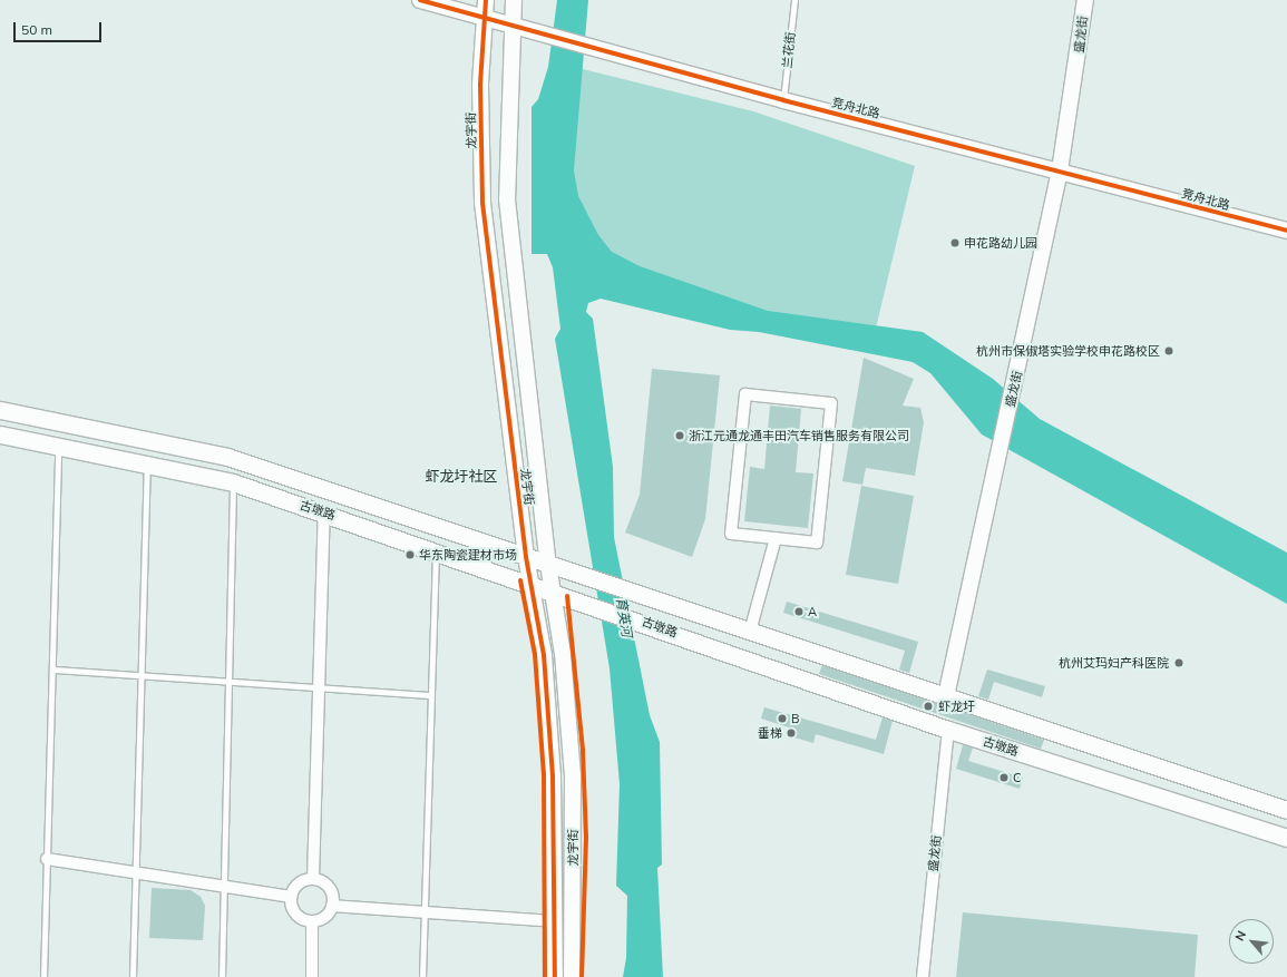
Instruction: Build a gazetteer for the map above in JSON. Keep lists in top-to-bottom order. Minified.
{"streets":{"main road":["古墩路"],"street":["盛龙街","竞舟北路","龙宇街"],"lane":["兰花街"]},"crossings":[["盛龙街","竞舟北路"],["盛龙街","古墩路"],["兰花街","竞舟北路"],["竞舟北路","龙宇街"],["龙宇街","古墩路"]],"districts":["虾龙圩社区"],"water":["育英河"],"places":["申花路幼儿园","杭州市保俶塔实验学校申花路校区","浙江元通龙通丰田汽车销售服务有限公司","华东陶瓷建材市场","A","杭州艾玛妇产科医院","虾龙圩","B","垂梯","C"],"scale_bar":"50 m","north":"top left"}
